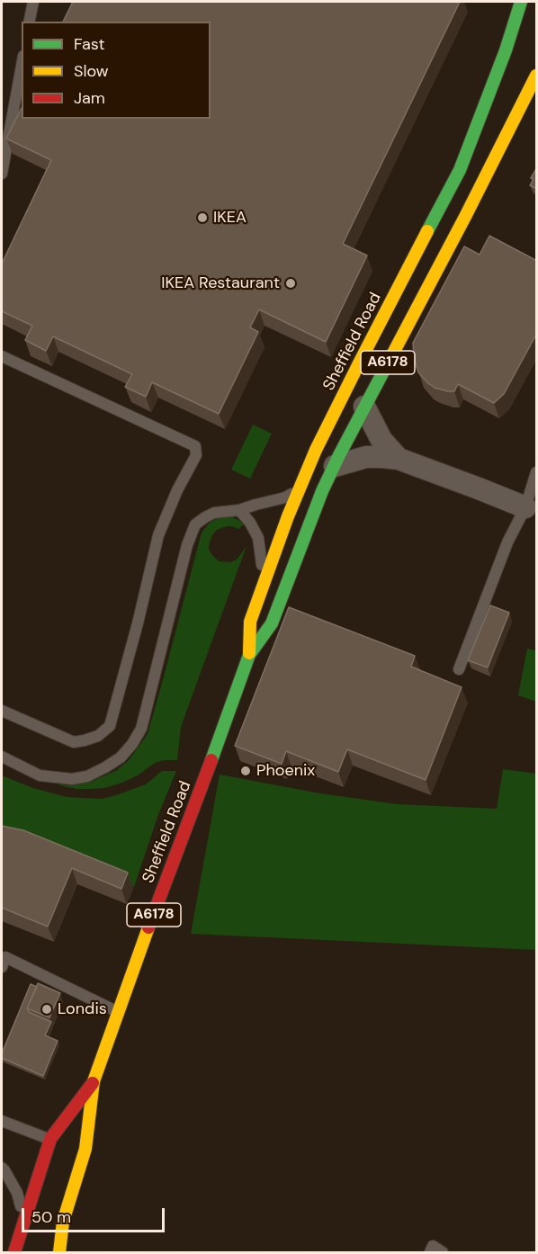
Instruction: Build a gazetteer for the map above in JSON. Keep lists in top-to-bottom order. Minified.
{"streets":{"main road":["Sheffield Road","A6178"]},"crossings":[["Sheffield Road","A6178"]],"places":["IKEA","IKEA Restaurant","Phoenix","Londis"],"legend":["Fast","Slow","Jam"],"scale_bar":"50 m"}
